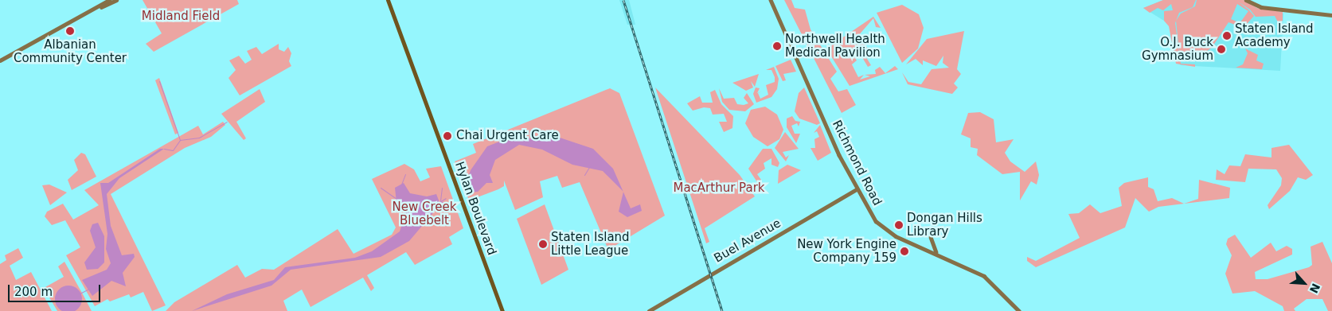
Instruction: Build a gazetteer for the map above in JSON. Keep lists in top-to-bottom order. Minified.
{"streets":{"main road":["Richmond Road","Hylan Boulevard","Buel Avenue"]},"crossings":[["Richmond Road","Buel Avenue"]],"parks":["Midland Field","MacArthur Park","New Creek Bluebelt"],"places":["Albanian Community Center","Staten Island Academy","Northwell Health Medical Pavilion","O.J. Buck Gymnasium","Chai Urgent Care","Dongan Hills Library","Staten Island Little League","New York Engine Company 159"],"scale_bar":"200 m","north":"bottom right"}
